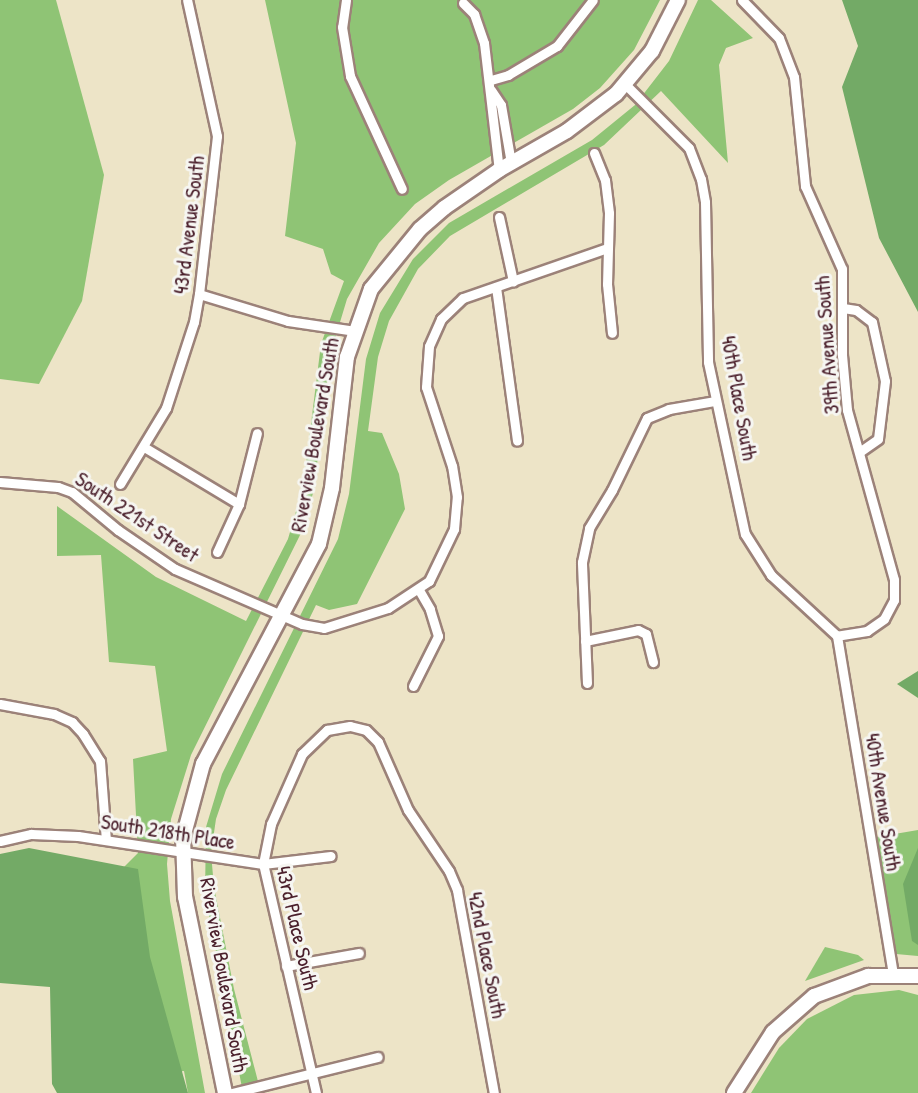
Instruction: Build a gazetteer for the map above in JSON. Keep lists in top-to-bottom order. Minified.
{"streets":{"street":["43rd Avenue South","39th Avenue South","40th Place South","Riverview Boulevard South","South 221st Street","40th Avenue South","South 218th Place","43rd Place South","42nd Place South"]},"crossings":[["39th Avenue South","40th Place South"],["39th Avenue South","40th Avenue South"],["40th Place South","Riverview Boulevard South"],["40th Place South","40th Avenue South"],["Riverview Boulevard South","South 221st Street"],["Riverview Boulevard South","South 218th Place"],["South 218th Place","43rd Place South"],["43rd Place South","42nd Place South"]]}
